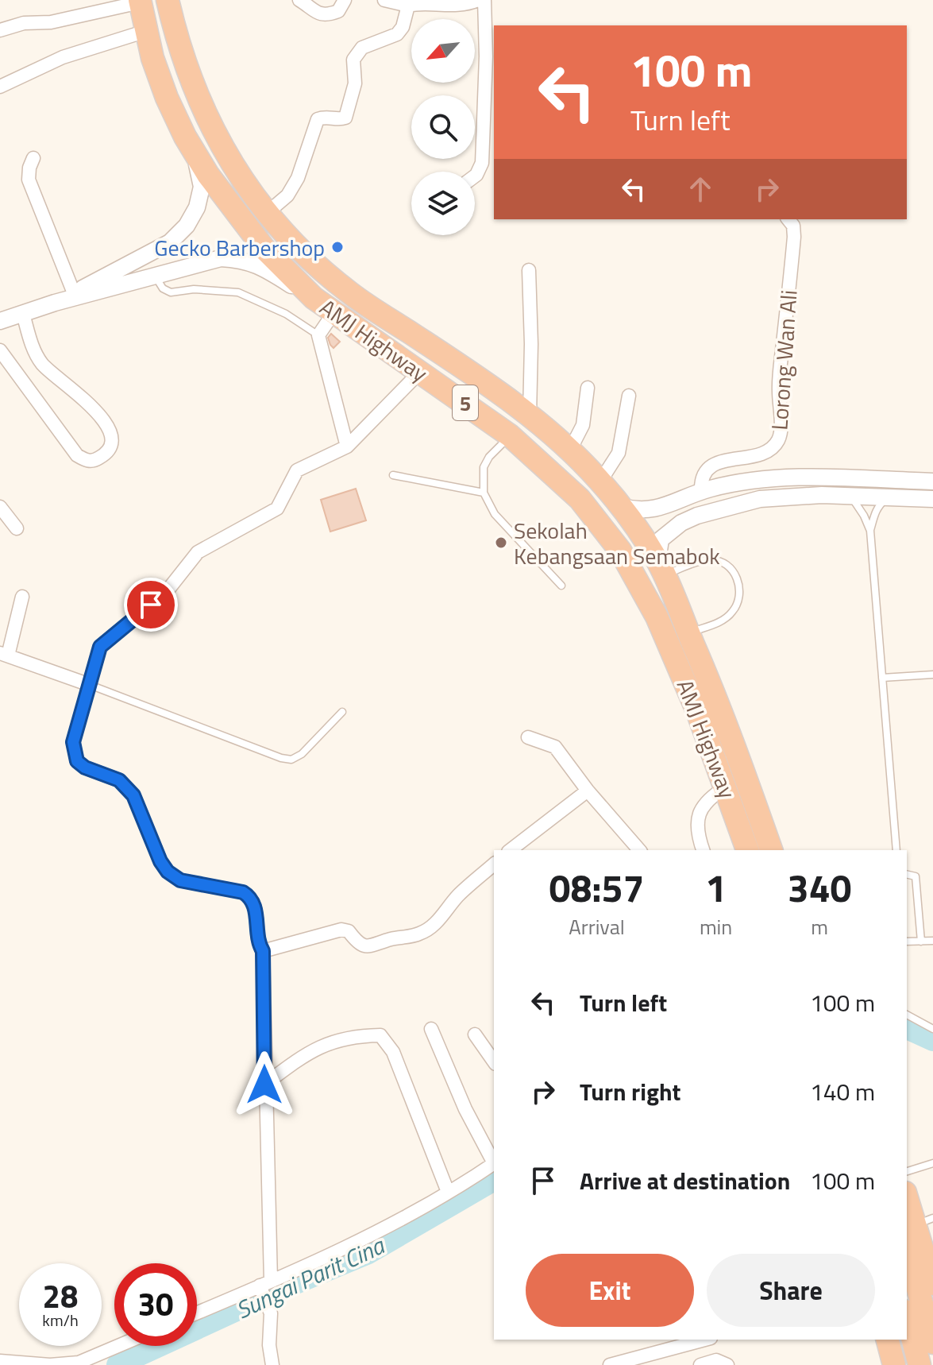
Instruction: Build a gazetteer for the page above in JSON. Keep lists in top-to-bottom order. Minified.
{"streets":{"highway":["AMJ Highway","5"],"street":["Lorong Wan Ali"]},"water":["Sungai Parit Cina"],"places":["Gecko Barbershop","Sekolah Kebangsaan Semabok"],"north":"bottom left","page":{"turn":["100 m","Turn left"],"eta":["08:57","Arrival","1","min","340","m"],"list":[{"name":"Turn left","value":"100 m"},{"name":"Turn right","value":"140 m"},{"name":"Arrive at destination","value":"100 m"}],"buttons":["Exit","Share"],"speed":"28 km/h","limit":"30"}}
